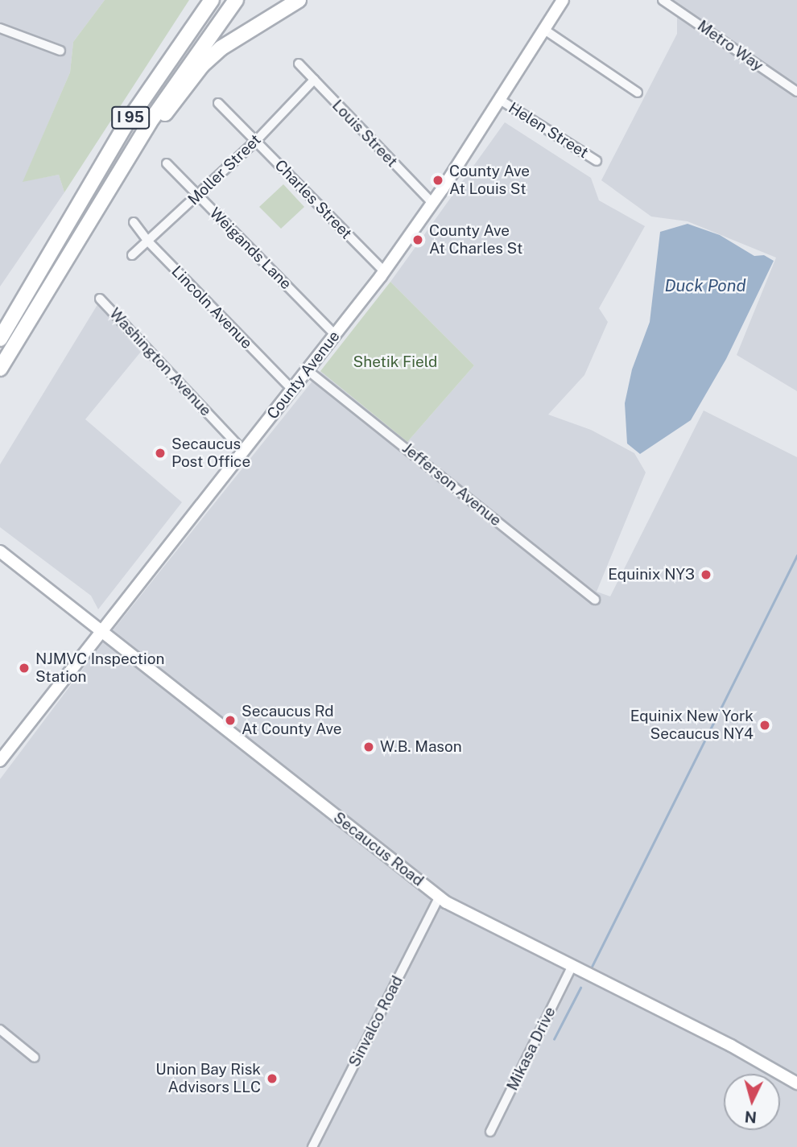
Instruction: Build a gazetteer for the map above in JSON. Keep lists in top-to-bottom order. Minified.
{"streets":{"highway":["I 95"],"main road":["County Avenue","Secaucus Road"],"street":["Metro Way","Helen Street","Louis Street","Moller Street","Charles Street","Weigands Lane","Lincoln Avenue","Washington Avenue","Jefferson Avenue","Sinvalco Road","Mikasa Drive"]},"crossings":[["Helen Street","County Avenue"],["Louis Street","Moller Street"],["Louis Street","County Avenue"],["Moller Street","Charles Street"],["Moller Street","Weigands Lane"],["Moller Street","Lincoln Avenue"],["Charles Street","County Avenue"],["Weigands Lane","County Avenue"],["Lincoln Avenue","County Avenue"],["Washington Avenue","County Avenue"],["County Avenue","Jefferson Avenue"],["County Avenue","Secaucus Road"],["Secaucus Road","Sinvalco Road"],["Secaucus Road","Mikasa Drive"]],"water":["Duck Pond"],"parks":["Shetik Field"],"places":["County Ave At Louis St","County Ave At Charles St","Secaucus Post Office","Equinix NY3","NJMVC Inspection Station","Secaucus Rd At County Ave","Equinix New York Secaucus NY4","W.B. Mason","Union Bay Risk Advisors LLC"],"north":"bottom"}
